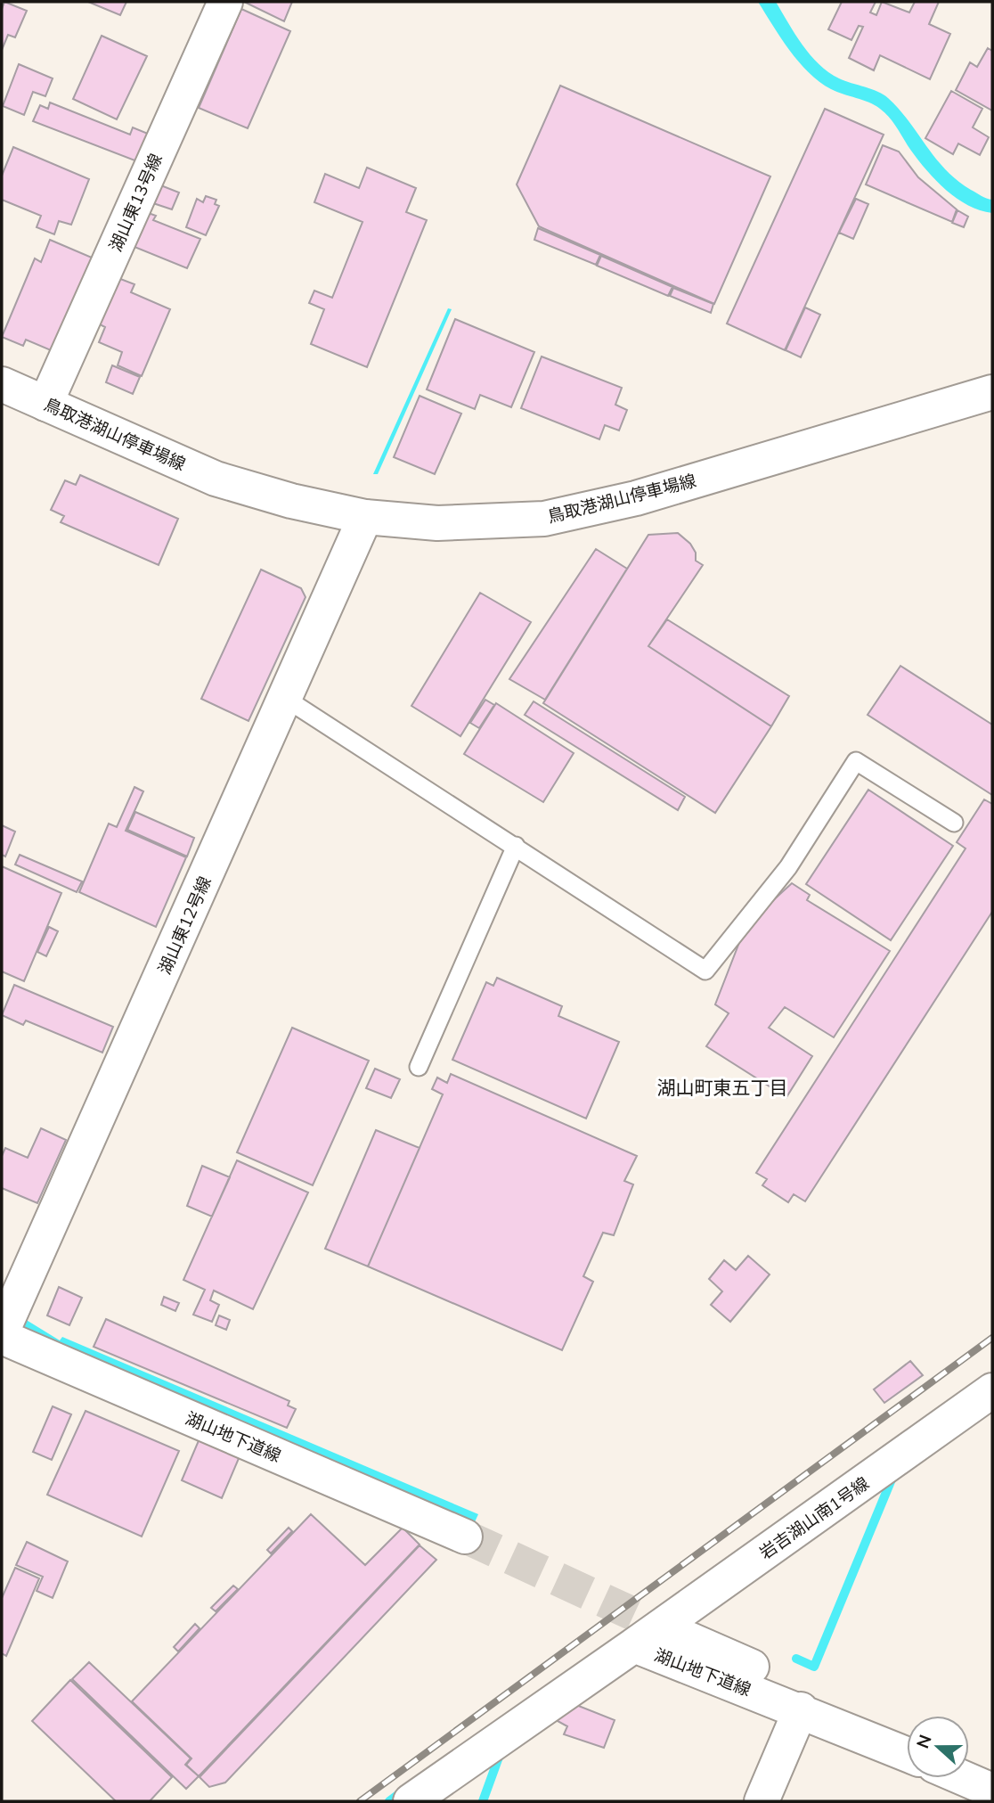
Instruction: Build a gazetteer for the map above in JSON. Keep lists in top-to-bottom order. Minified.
{"streets":{"street":["湖山東13号線","鳥取港湖山停車場線","湖山東12号線","湖山地下道線","岩吉湖山南1号線"]},"crossings":[["湖山東13号線","鳥取港湖山停車場線"],["鳥取港湖山停車場線","湖山東12号線"],["湖山東12号線","湖山地下道線"],["湖山地下道線","岩吉湖山南1号線"]],"districts":["湖山町東五丁目"],"north":"left"}
